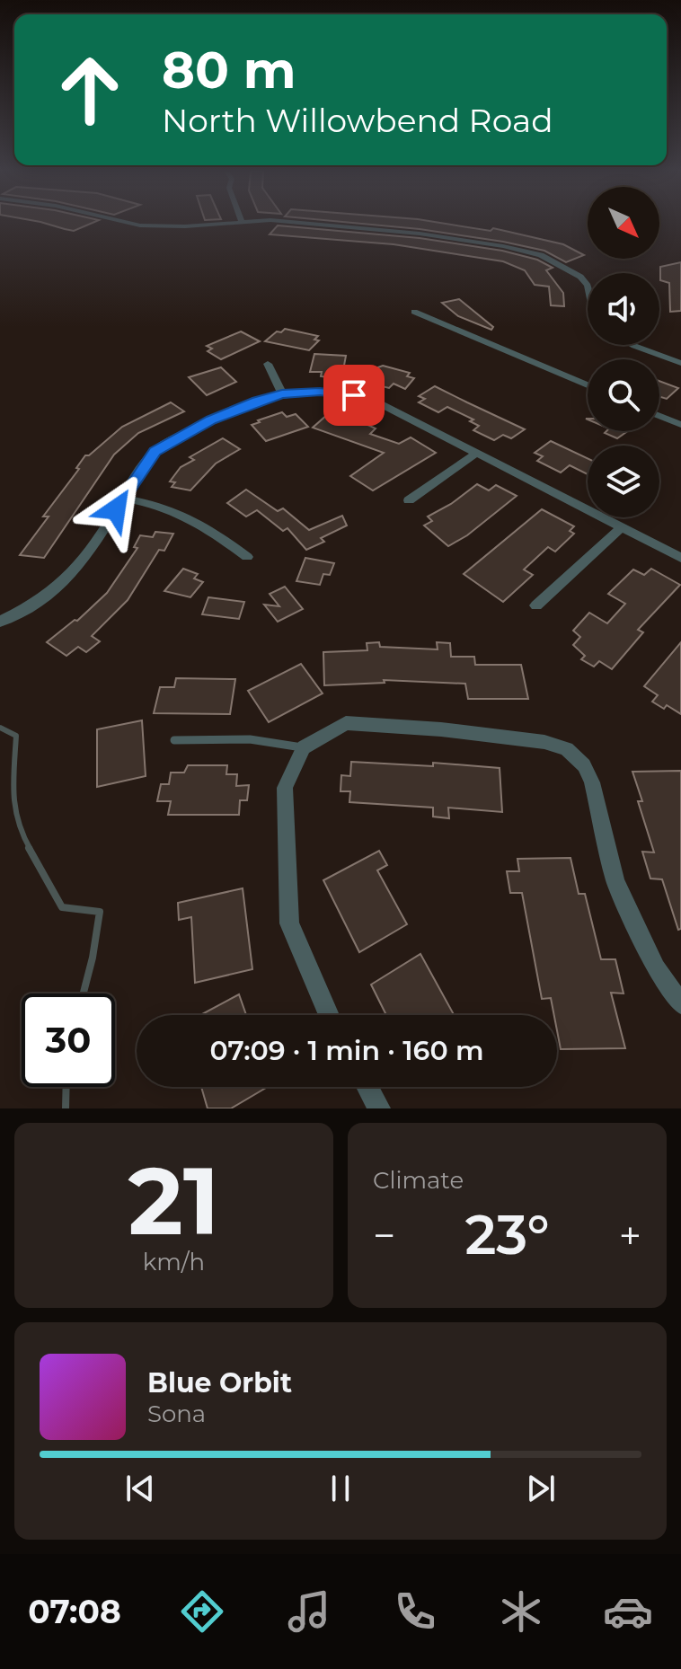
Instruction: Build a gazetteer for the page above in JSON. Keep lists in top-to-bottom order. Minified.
{"north":"bottom right","page":{"turn":["80 m","North Willowbend Road"],"limit":"30","trip":"07:09 · 1 min · 160 m","tile":[["21","km/h"],"Climate"],"heat":["−","23°","+"],"song":["Blue Orbit","Sona"],"tabs":"07:08"}}
